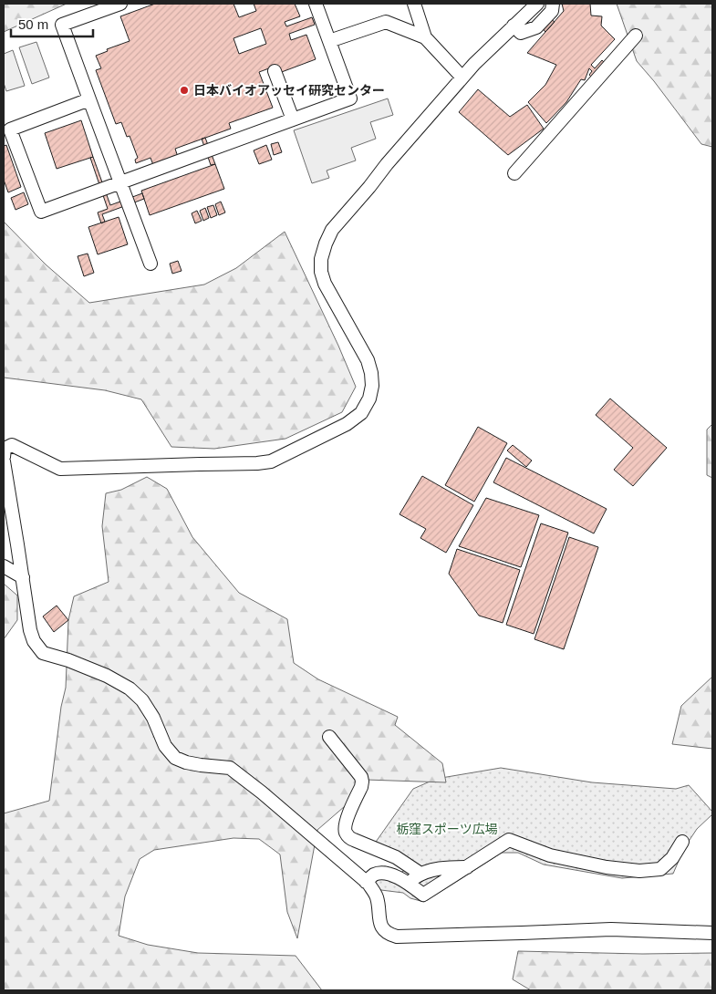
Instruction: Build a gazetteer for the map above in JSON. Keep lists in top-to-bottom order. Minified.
{"parks":["栃窪スポーツ広場"],"places":["日本バイオアッセイ研究センター"],"scale_bar":"50 m"}
